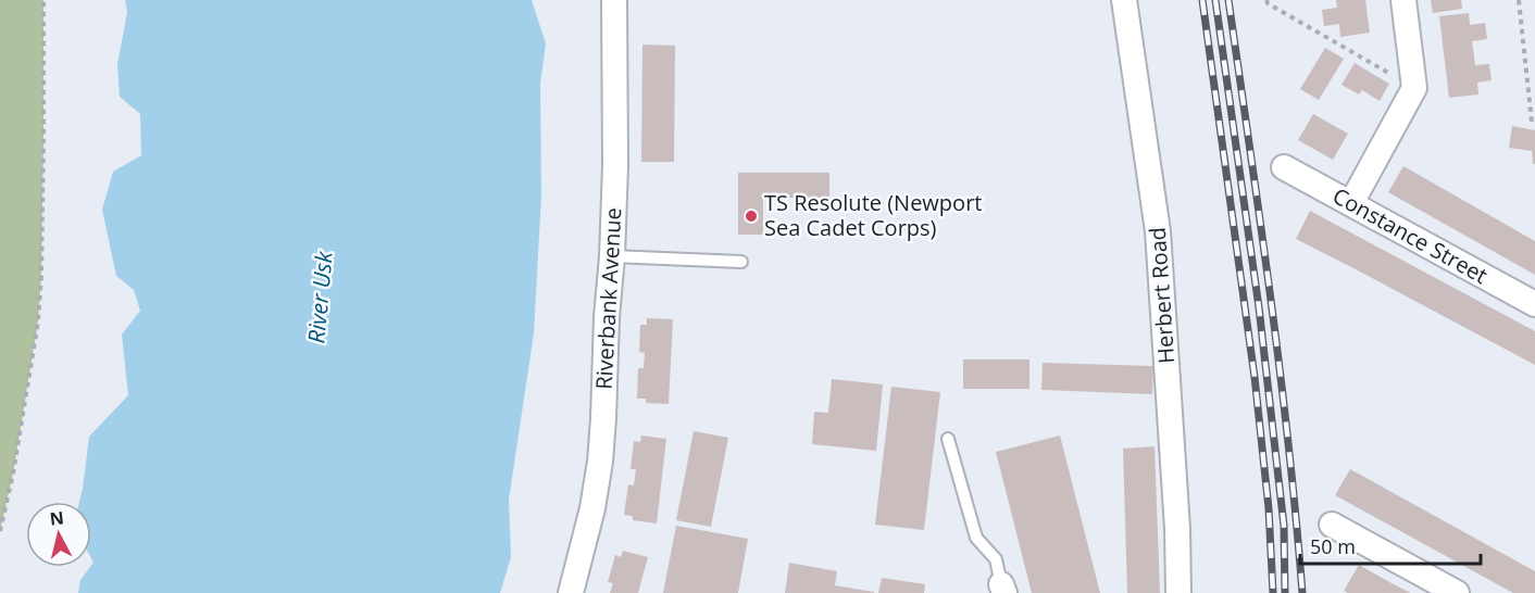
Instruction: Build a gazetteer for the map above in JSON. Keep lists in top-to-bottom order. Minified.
{"streets":{"street":["Constance Street","Herbert Road","Riverbank Avenue"]},"water":["River Usk"],"places":["TS Resolute (Newport Sea Cadet Corps)"],"scale_bar":"50 m","north":"top"}
